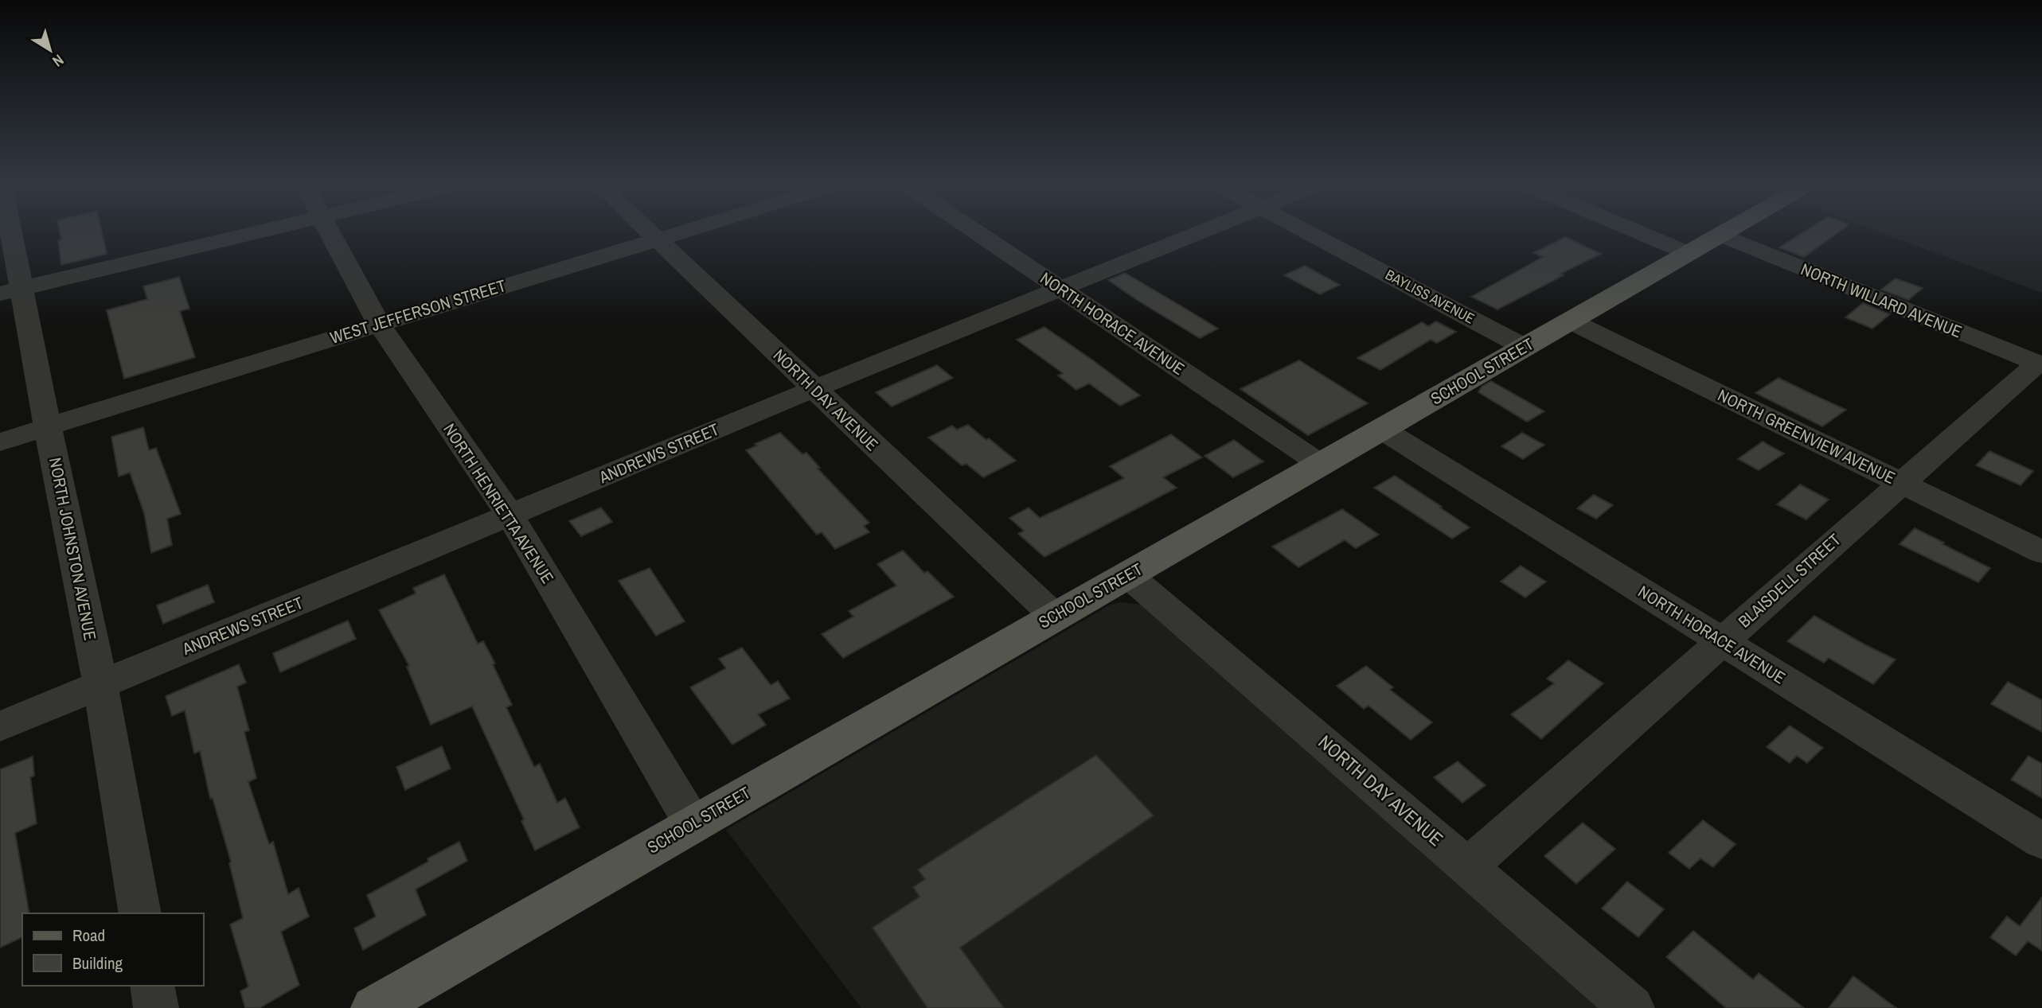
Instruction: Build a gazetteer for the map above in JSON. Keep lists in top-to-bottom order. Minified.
{"streets":{"main road":["SCHOOL STREET"],"street":["BAYLISS AVENUE","NORTH WILLARD AVENUE","WEST JEFFERSON STREET","NORTH HORACE AVENUE","NORTH DAY AVENUE","NORTH GREENVIEW AVENUE","ANDREWS STREET","NORTH HENRIETTA AVENUE","NORTH JOHNSTON AVENUE","BLAISDELL STREET"]},"crossings":[["BAYLISS AVENUE","SCHOOL STREET"],["NORTH WILLARD AVENUE","SCHOOL STREET"],["NORTH WILLARD AVENUE","BLAISDELL STREET"],["WEST JEFFERSON STREET","NORTH DAY AVENUE"],["WEST JEFFERSON STREET","NORTH HENRIETTA AVENUE"],["WEST JEFFERSON STREET","NORTH JOHNSTON AVENUE"],["NORTH HORACE AVENUE","SCHOOL STREET"],["NORTH HORACE AVENUE","ANDREWS STREET"],["NORTH HORACE AVENUE","BLAISDELL STREET"],["SCHOOL STREET","NORTH DAY AVENUE"],["SCHOOL STREET","NORTH GREENVIEW AVENUE"],["SCHOOL STREET","NORTH HENRIETTA AVENUE"],["NORTH DAY AVENUE","ANDREWS STREET"],["NORTH DAY AVENUE","BLAISDELL STREET"],["NORTH GREENVIEW AVENUE","BLAISDELL STREET"],["ANDREWS STREET","NORTH HENRIETTA AVENUE"],["ANDREWS STREET","NORTH JOHNSTON AVENUE"]],"legend":["Road","Building"],"north":"bottom right"}
